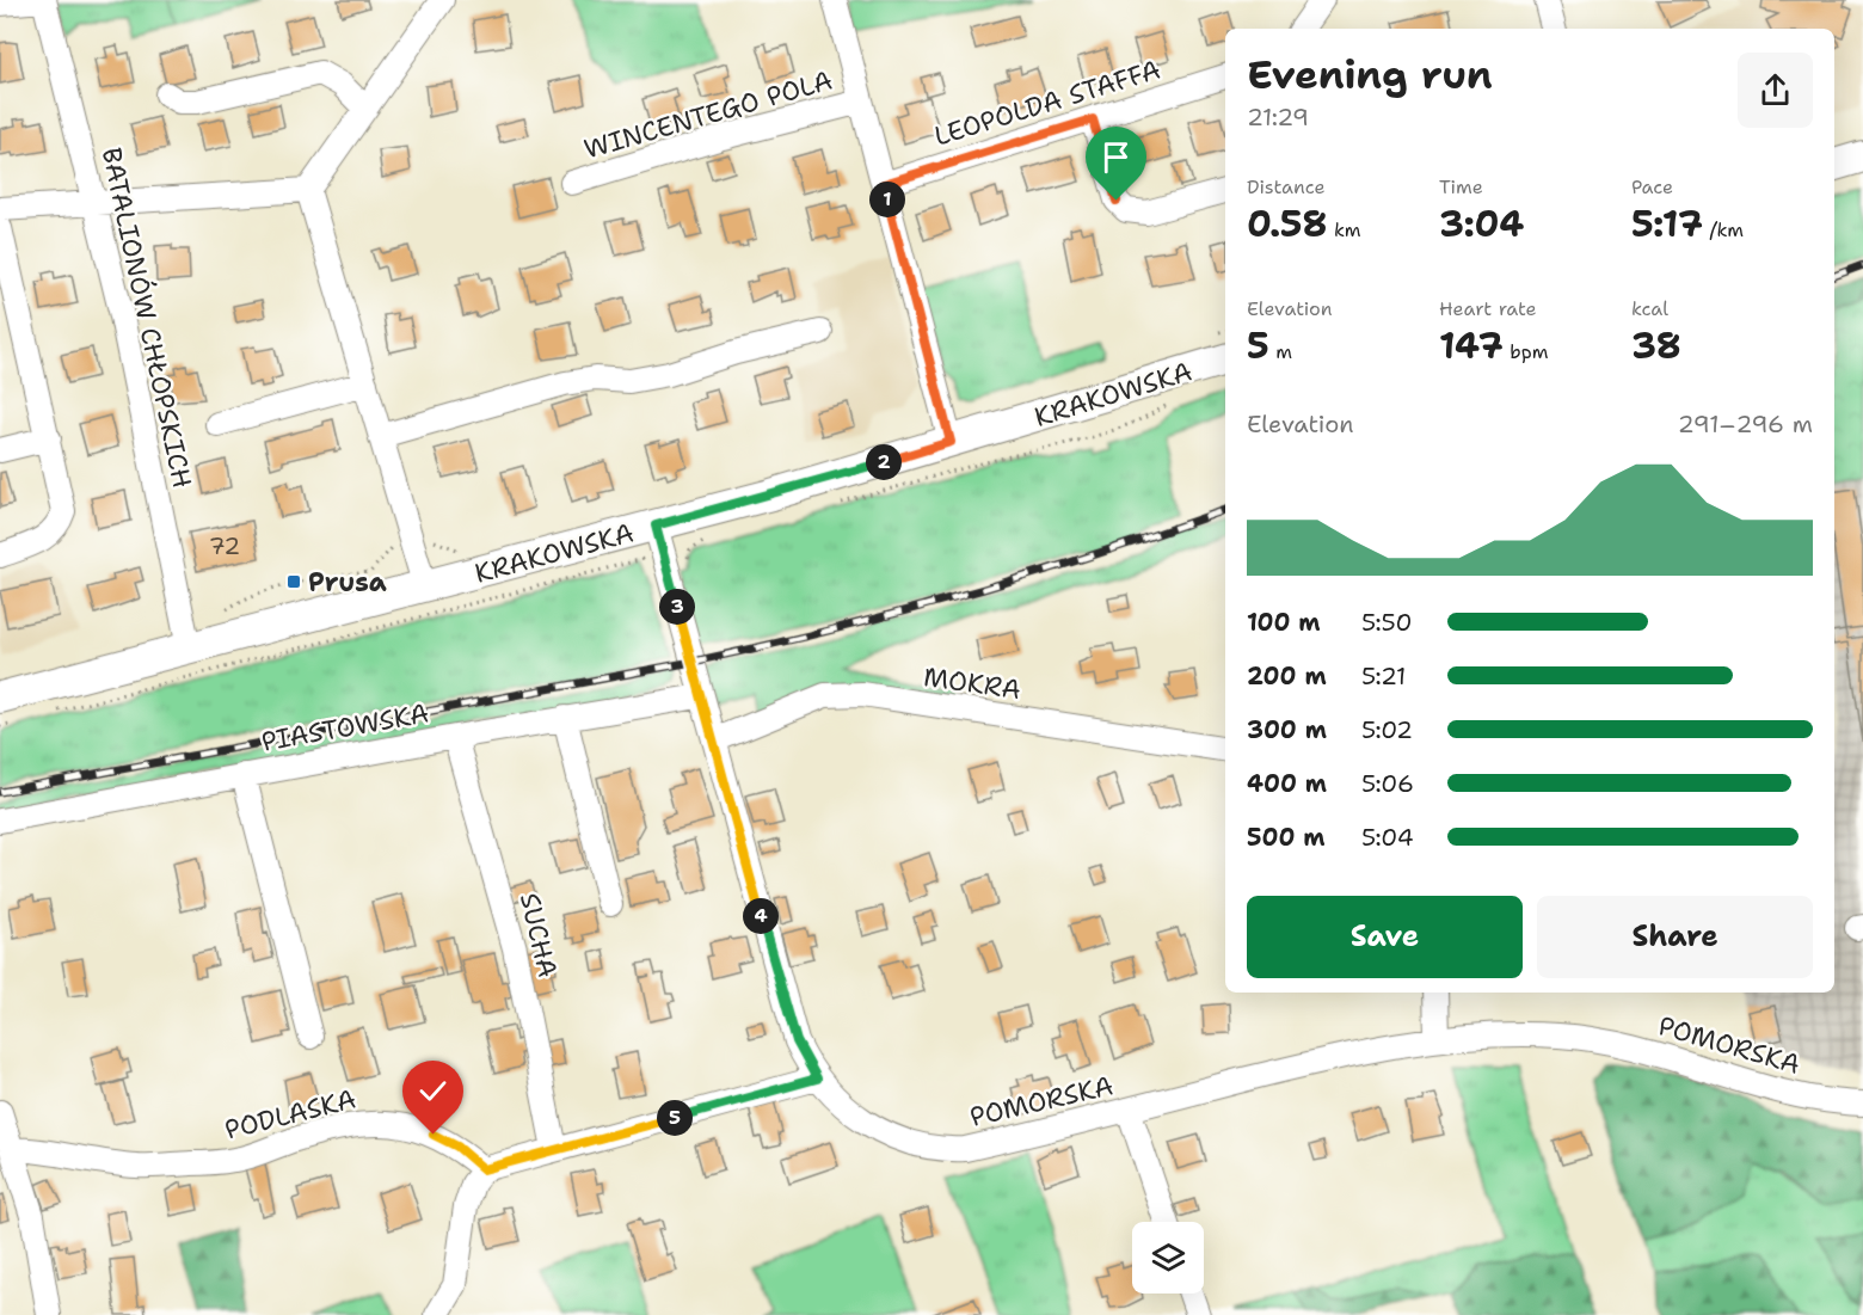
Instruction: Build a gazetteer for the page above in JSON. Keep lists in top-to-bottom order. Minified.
{"streets":{"main road":["KRAKOWSKA"],"street":["LEOPOLDA STAFFA","WINCENTEGO POLA","BATALIONÓW CHŁOPSKICH","MOKRA","PIASTOWSKA","SUCHA","POMORSKA","PODLASKA"]},"crossings":[["BATALIONÓW CHŁOPSKICH","KRAKOWSKA"],["KRAKOWSKA","POMORSKA"],["MOKRA","POMORSKA"],["PIASTOWSKA","SUCHA"],["PIASTOWSKA","POMORSKA"]],"places":{"transit":["Prusa"]},"house_numbers":["72"],"page":{"heading":["Evening run","21:29"],"stats":[["Distance","0.58 km"],["Time","3:04"],["Pace","5:17 /km"],["Elevation","5 m"],["Heart rate","147 bpm"],["kcal","38"]],"pins":["1","2","3","4","5"],"chart":["Elevation","291–296 m"],"list":[{"name":"100 m","note":"5:50"},{"name":"200 m","note":"5:21"},{"name":"300 m","note":"5:02"},{"name":"400 m","note":"5:06"},{"name":"500 m","note":"5:04"}],"buttons":["Save","Share"]}}
